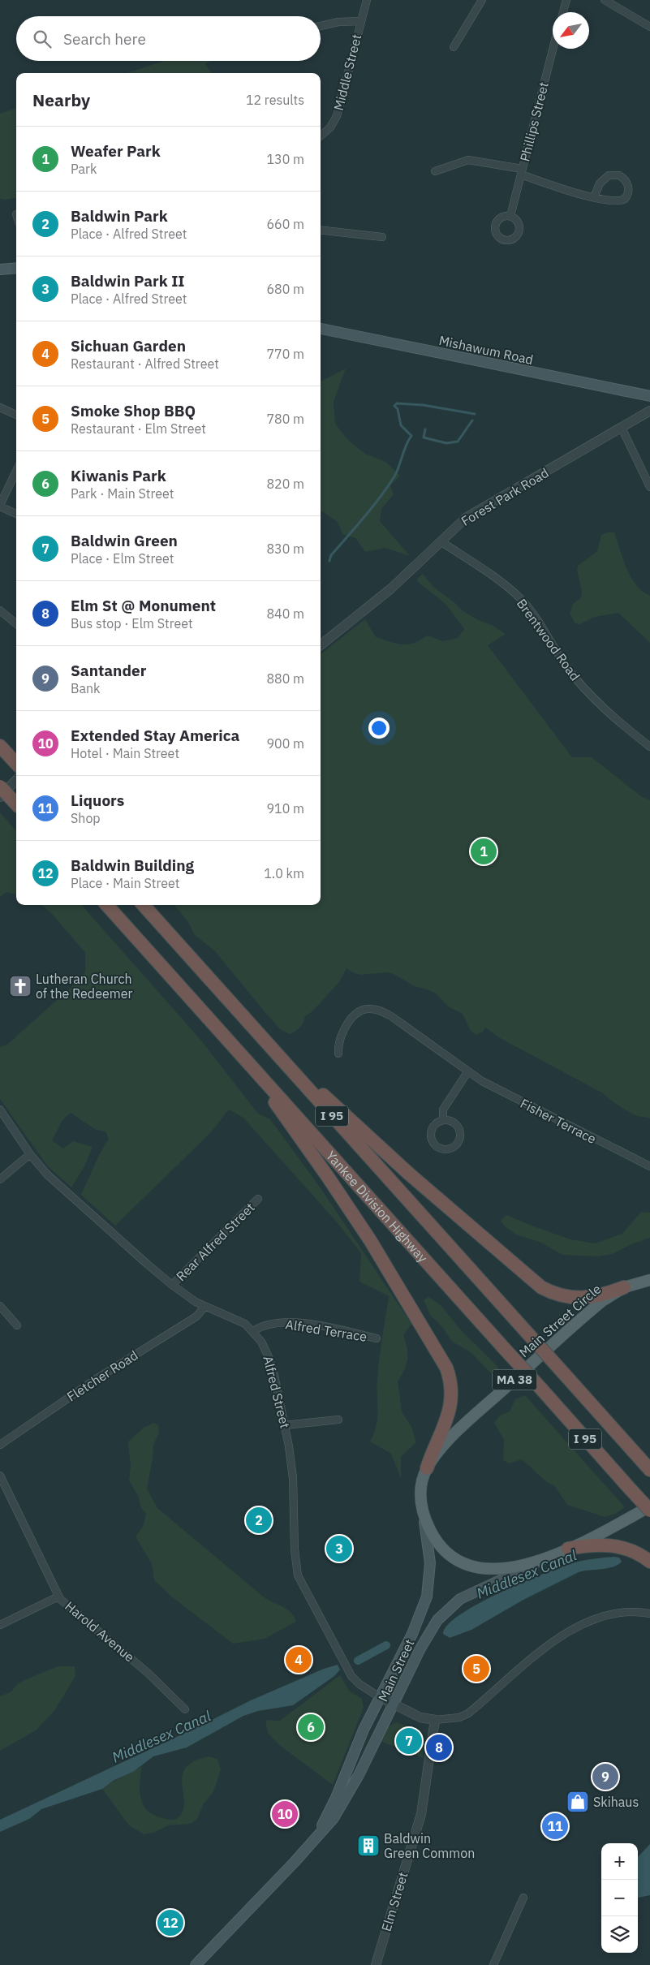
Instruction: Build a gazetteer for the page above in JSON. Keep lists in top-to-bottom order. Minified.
{"streets":{"highway":["I 95","Yankee Division Highway"],"main road":["Mishawum Road","Main Street Circle","MA 38","Main Street"],"street":["Middle Street","Phillips Street","Forest Park Road","Brentwood Road","Fisher Terrace","Rear Alfred Street","Alfred Terrace","Fletcher Road","Alfred Street","Harold Avenue","Elm Street"]},"crossings":[["Forest Park Road","Brentwood Road"],["Rear Alfred Street","Alfred Street"],["Main Street Circle","Main Street"],["Alfred Terrace","Alfred Street"],["Fletcher Road","Alfred Street"],["Alfred Street","Main Street"]],"water":["Middlesex Canal"],"places":{"church":["Lutheran Church of the Redeemer"],"shop":["Skihaus"],"building":["Baldwin Green Common"]},"north":"bottom left","page":{"search":"Search here","heading":["Nearby","12 results"],"list":[{"mark":"1","name":"Weafer Park","note":"Park","value":"130 m"},{"mark":"2","name":"Baldwin Park","note":"Place · Alfred Street","value":"660 m"},{"mark":"3","name":"Baldwin Park II","note":"Place · Alfred Street","value":"680 m"},{"mark":"4","name":"Sichuan Garden","note":"Restaurant · Alfred Street","value":"770 m"},{"mark":"5","name":"Smoke Shop BBQ","note":"Restaurant · Elm Street","value":"780 m"},{"mark":"6","name":"Kiwanis Park","note":"Park · Main Street","value":"820 m"},{"mark":"7","name":"Baldwin Green","note":"Place · Elm Street","value":"830 m"},{"mark":"8","name":"Elm St @ Monument","note":"Bus stop · Elm Street","value":"840 m"},{"mark":"9","name":"Santander","note":"Bank","value":"880 m"},{"mark":"10","name":"Extended Stay America","note":"Hotel · Main Street","value":"900 m"},{"mark":"11","name":"Liquors","note":"Shop","value":"910 m"},{"mark":"12","name":"Baldwin Building","note":"Place · Main Street","value":"1.0 km"}],"pins":["1","2","3","4","5","6","7","8","9","10","11","12"],"map_buttons":["+","−"]}}
